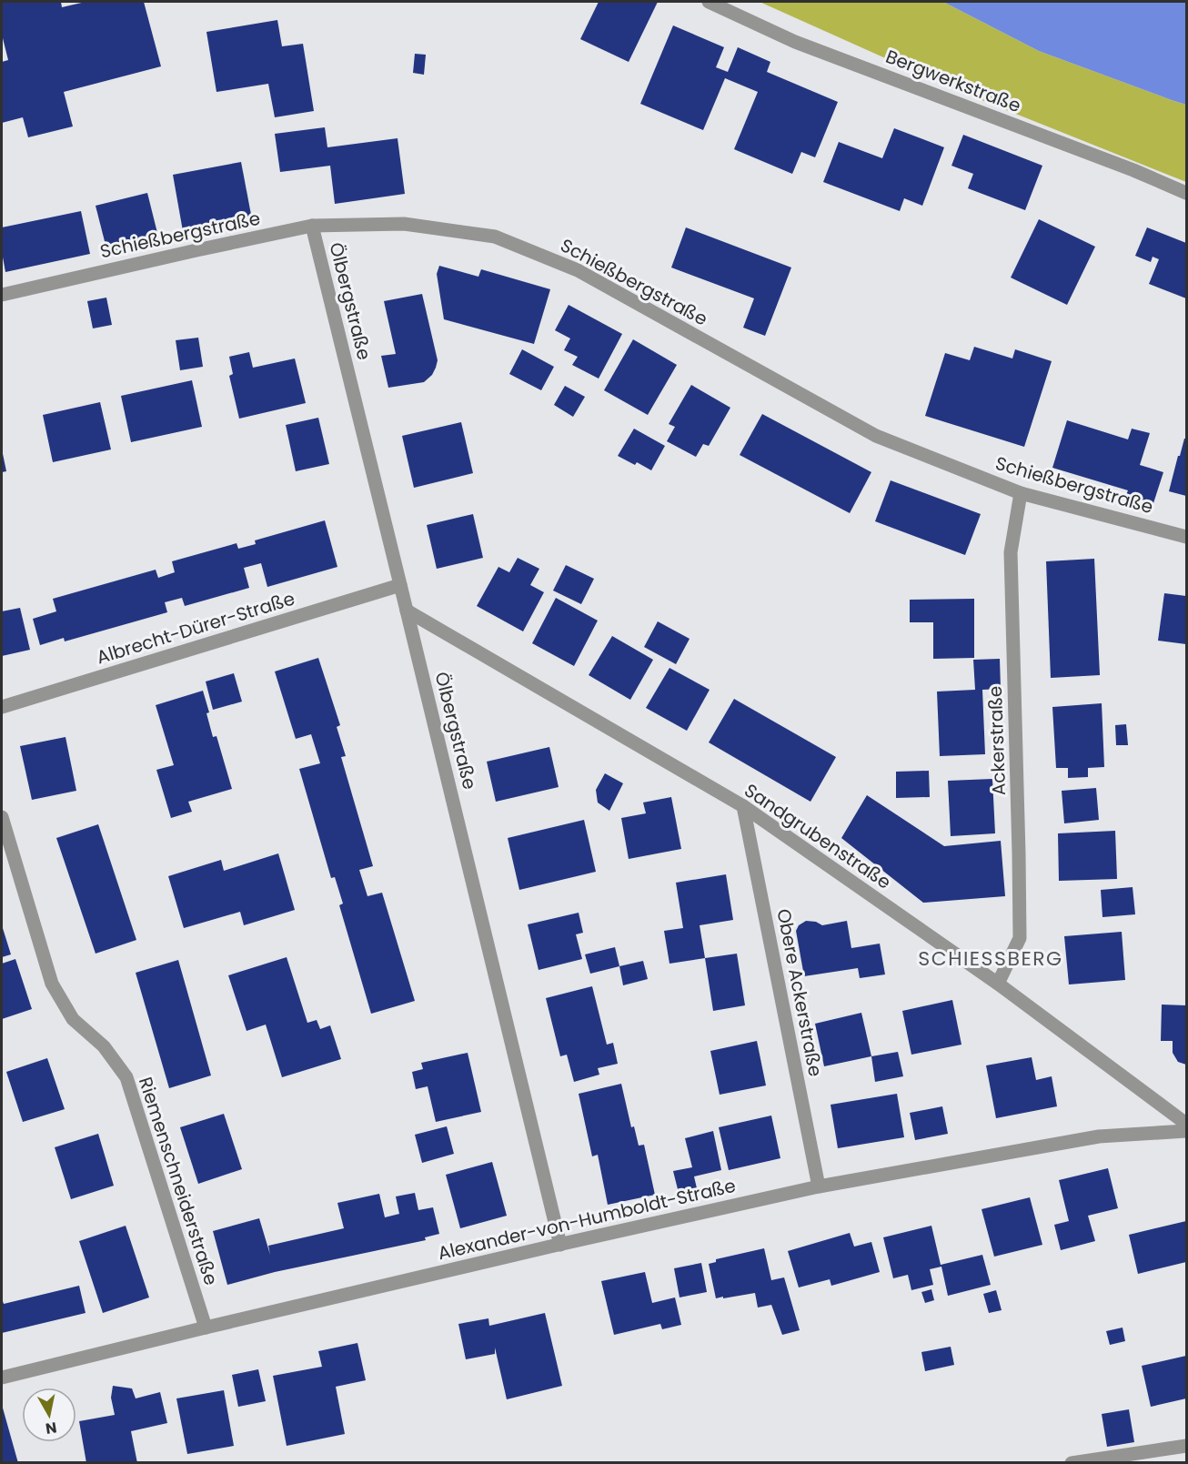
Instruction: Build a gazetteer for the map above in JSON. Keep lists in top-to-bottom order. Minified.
{"streets":{"street":["Bergwerkstraße","Schießbergstraße","Ölbergstraße","Albrecht-Dürer-Straße","Ackerstraße","Sandgrubenstraße","Obere Ackerstraße","Riemenschneiderstraße","Alexander-von-Humboldt-Straße"]},"crossings":[["Schießbergstraße","Ölbergstraße"],["Schießbergstraße","Ackerstraße"],["Ölbergstraße","Albrecht-Dürer-Straße"],["Ölbergstraße","Sandgrubenstraße"],["Ölbergstraße","Alexander-von-Humboldt-Straße"],["Ackerstraße","Sandgrubenstraße"],["Sandgrubenstraße","Obere Ackerstraße"],["Obere Ackerstraße","Alexander-von-Humboldt-Straße"],["Riemenschneiderstraße","Alexander-von-Humboldt-Straße"]],"districts":["SCHIESSBERG"],"north":"bottom"}
